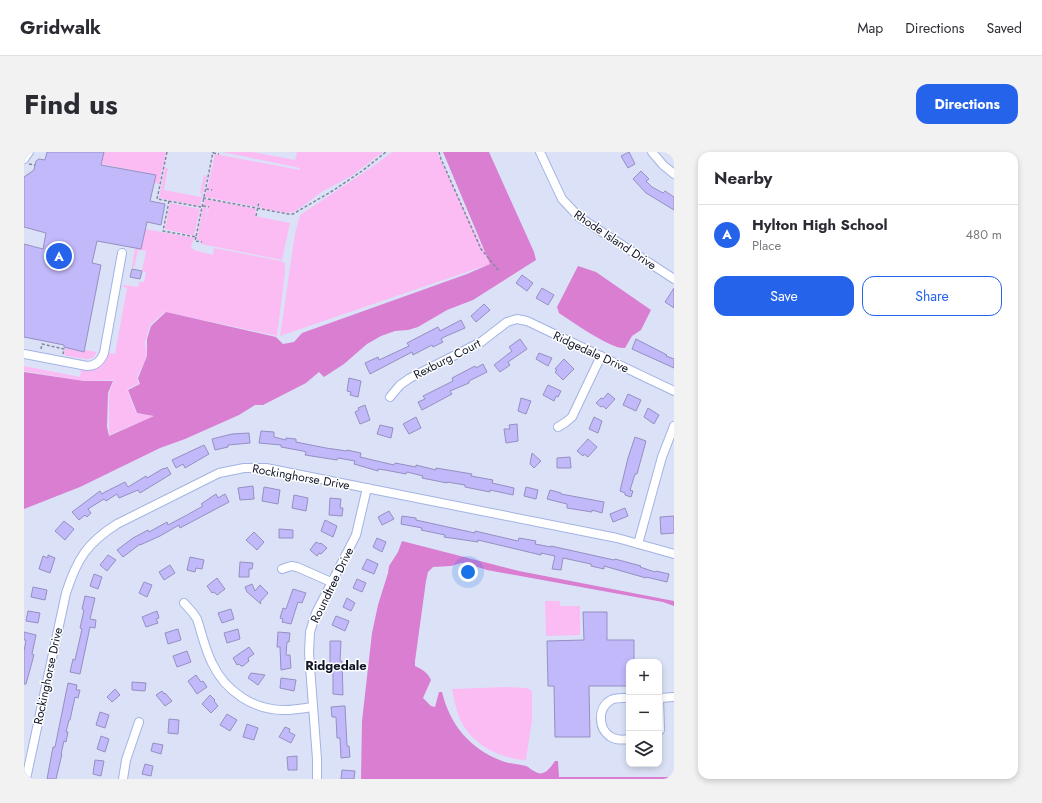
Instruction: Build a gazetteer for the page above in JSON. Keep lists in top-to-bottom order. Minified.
{"streets":{"street":["Rhode Island Drive","Ridgedale Drive","Rexburg Court","Rockinghorse Drive","Roundtree Drive"]},"crossings":[["Ridgedale Drive","Rexburg Court"],["Rockinghorse Drive","Roundtree Drive"]],"districts":["Ridgedale"],"page":{"header":"Gridwalk","nav":["Map","Directions","Saved"],"title":"Find us","buttons":["Directions",["Save","Share"]],"heading":"Nearby","list":[{"mark":"A","name":"Hylton High School","note":"Place","value":"480 m"}],"pins":"A","map_buttons":["+","−"]}}
